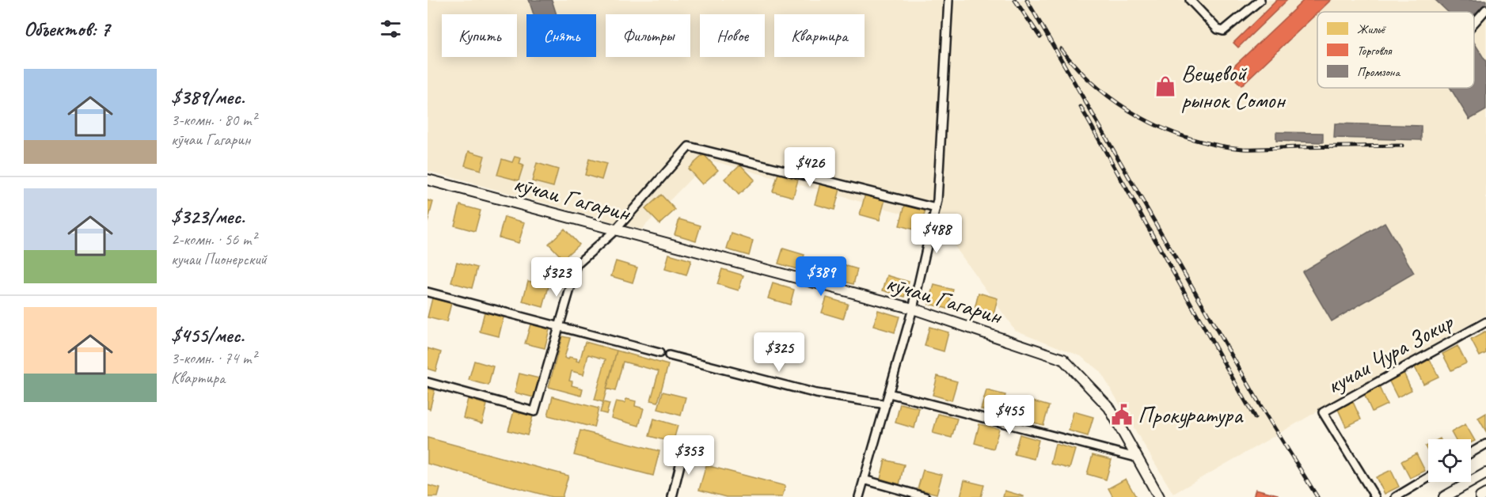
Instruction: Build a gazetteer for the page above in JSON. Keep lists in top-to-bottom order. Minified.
{"streets":{"main road":["кӯчаи Гагарин"],"street":["кучаи Чура Зокир"]},"places":{"shop":["Вещевой рынок Сомон"],"public building":["Прокуратура"]},"legend":["Жильё","Торговля","Промзона"],"page":{"heading":"Объектов: 7","chip":["Купить","Снять","Фильтры","Новое","Квартира"],"list":[{"name":"$389/мес.","note":"3-комн. · 80 m² · кӯчаи Гагарин"},{"name":"$323/мес.","note":"2-комн. · 56 m² · кучаи Пионерский"},{"name":"$455/мес.","note":"3-комн. · 74 m² · Квартира"}],"price":["$426","$488","$389","$323","$325","$455","$353"]}}
